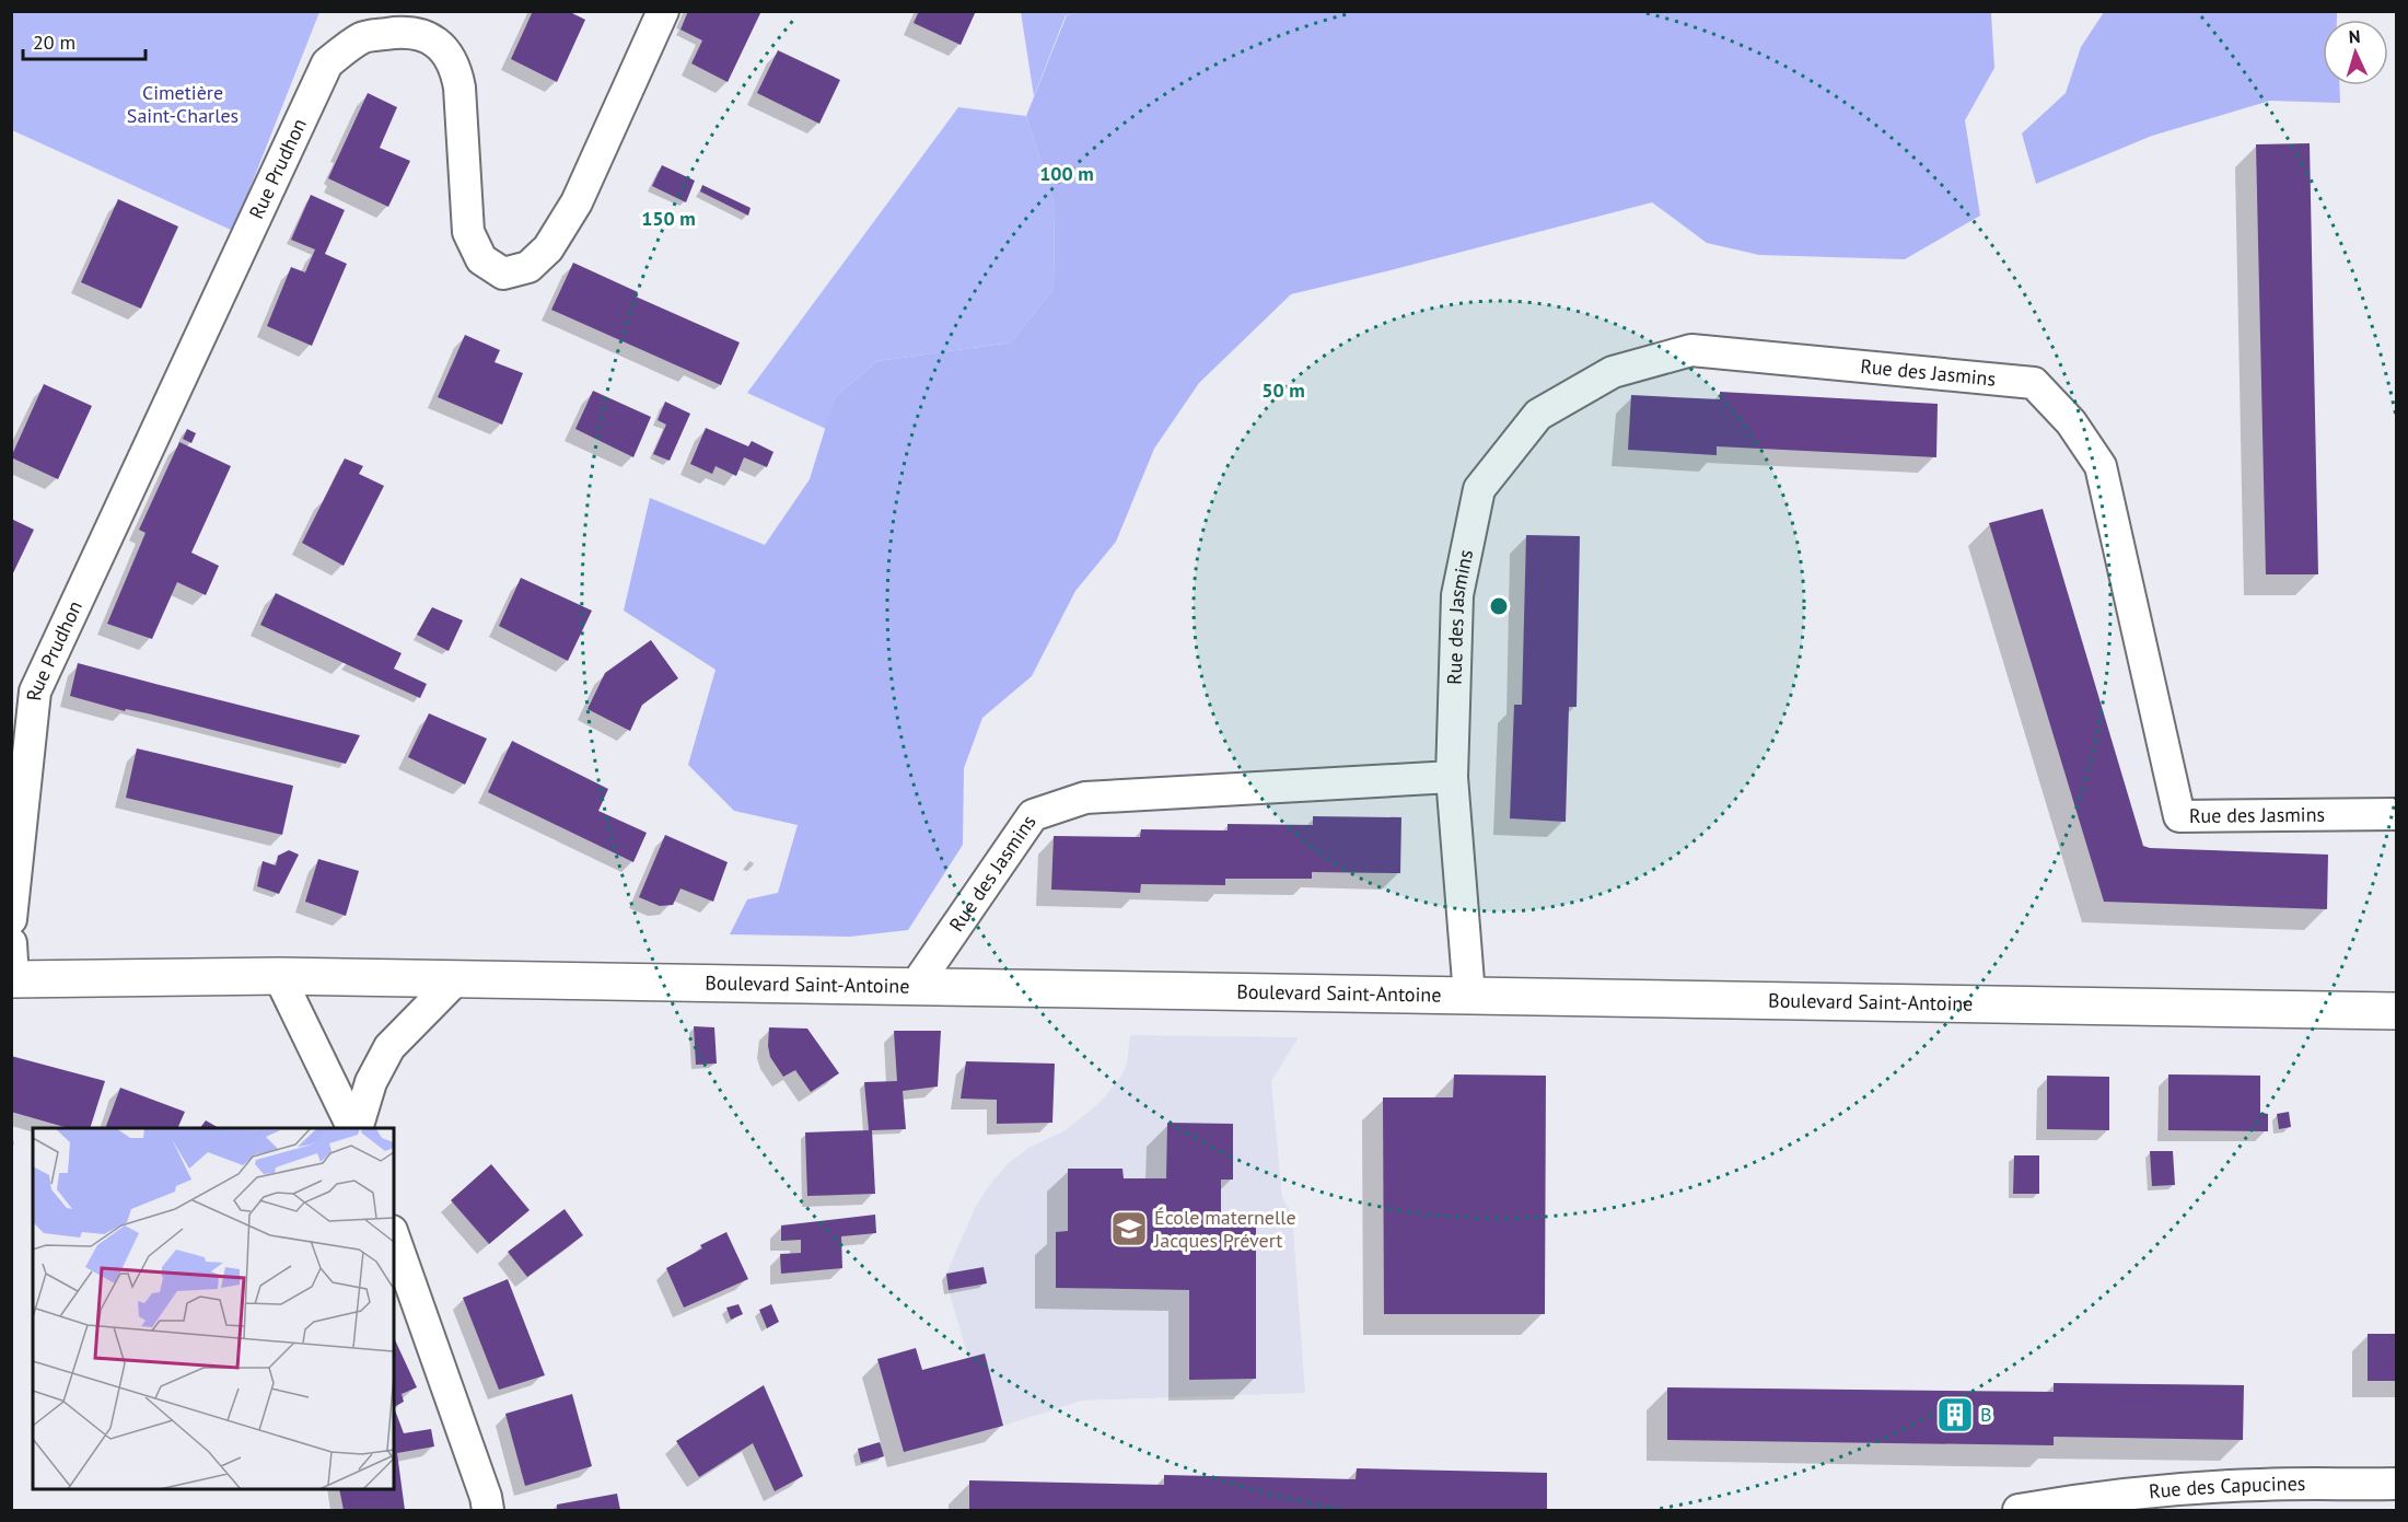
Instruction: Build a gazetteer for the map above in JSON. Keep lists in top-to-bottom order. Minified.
{"streets":{"street":["Rue Prudhon","Rue des Jasmins","Boulevard Saint-Antoine","Rue des Capucines"]},"crossings":[["Rue des Jasmins","Boulevard Saint-Antoine"]],"parks":["Cimetière Saint-Charles"],"places":{"school or university":["École maternelle Jacques Prévert"],"building":["B"]},"scale_bar":"20 m","north":"top","rings":["100 m","150 m","50 m"]}
